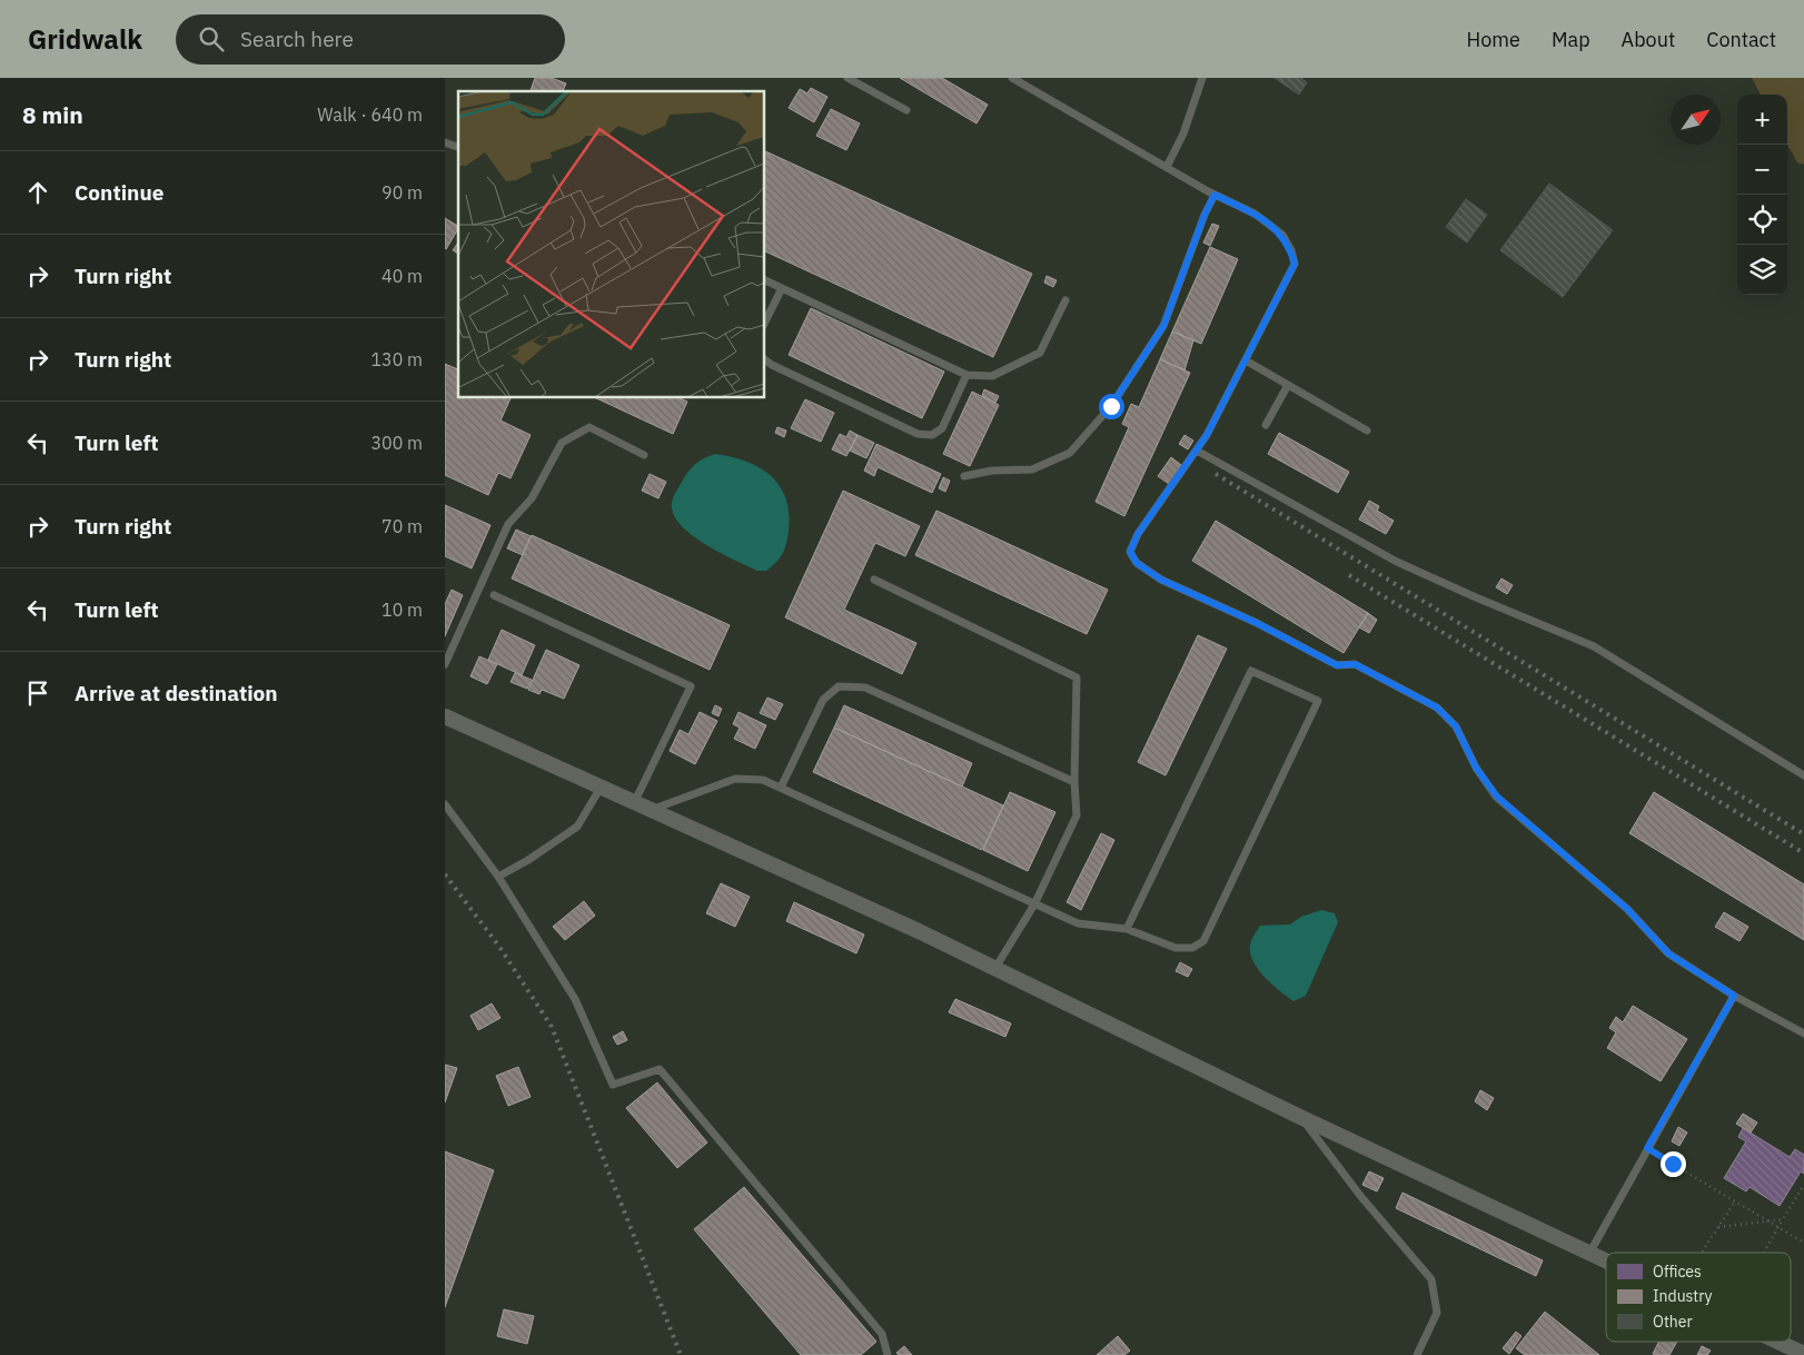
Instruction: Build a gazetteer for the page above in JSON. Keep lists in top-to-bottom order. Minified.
{"legend":["Offices","Industry","Other"],"north":"top right","page":{"header":"Gridwalk","search":"Search here","nav":["Home","Map","About","Contact"],"heading":["8 min","Walk · 640 m"],"map_buttons":["+","−"],"list":[["Continue","90 m"],["Turn right","40 m"],["Turn right","130 m"],["Turn left","300 m"],["Turn right","70 m"],["Turn left","10 m"],"Arrive at destination"]}}
